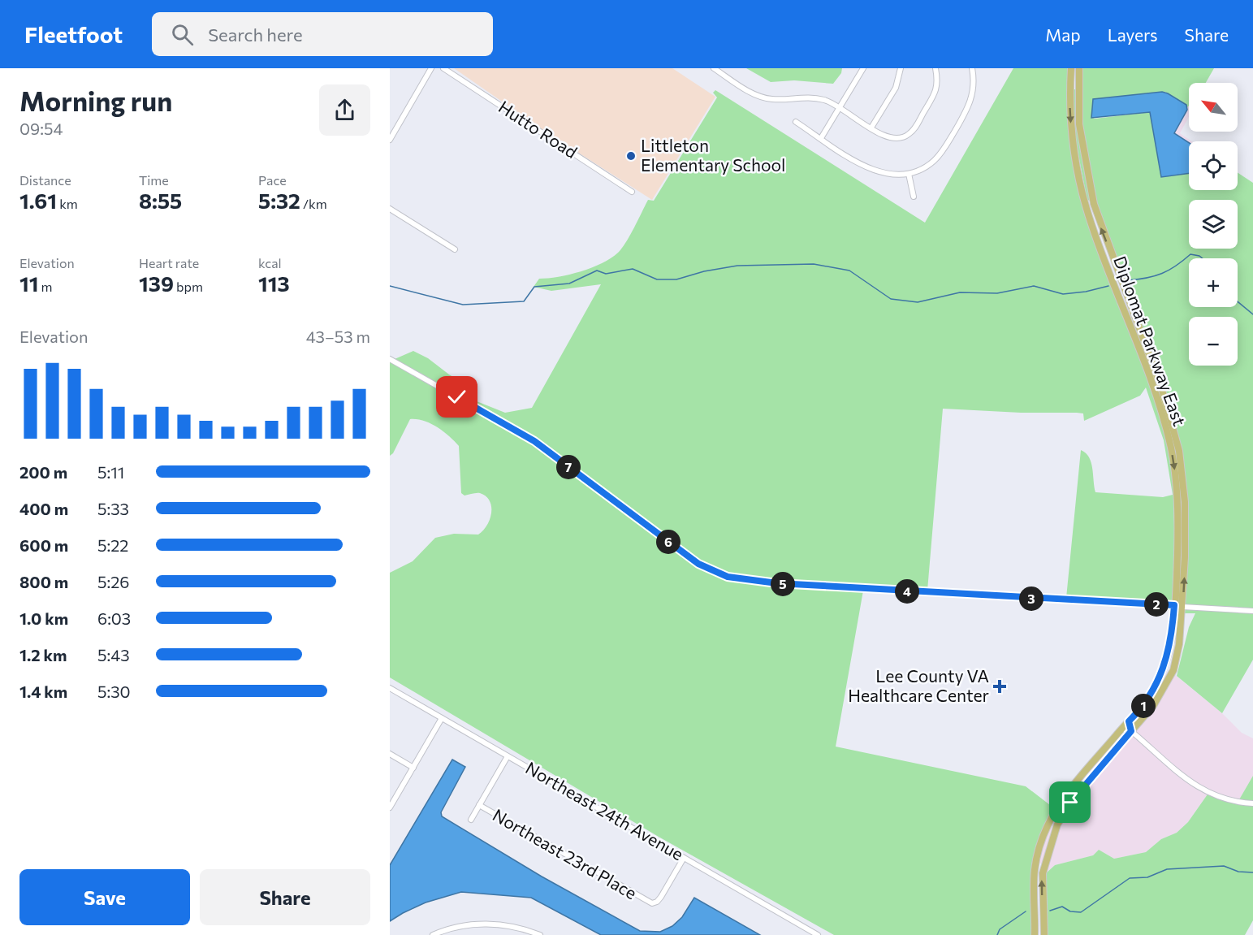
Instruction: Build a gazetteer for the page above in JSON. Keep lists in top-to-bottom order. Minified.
{"streets":{"main road":["Diplomat Parkway East"],"street":["Hutto Road","Northeast 24th Avenue","Northeast 23rd Place"]},"crossings":[["Northeast 24th Avenue","Northeast 23rd Place"]],"places":{"other":["Littleton Elementary School"],"health":["Lee County VA Healthcare Center"]},"north":"top left","page":{"header":"Fleetfoot","search":"Search here","nav":["Map","Layers","Share"],"heading":["Morning run","09:54"],"map_buttons":["+","−"],"stats":[["Distance","1.61 km"],["Time","8:55"],["Pace","5:32 /km"],["Elevation","11 m"],["Heart rate","139 bpm"],["kcal","113"]],"chart":["Elevation","43–53 m"],"list":[{"name":"200 m","note":"5:11"},{"name":"400 m","note":"5:33"},{"name":"600 m","note":"5:22"},{"name":"800 m","note":"5:26"},{"name":"1.0 km","note":"6:03"},{"name":"1.2 km","note":"5:43"},{"name":"1.4 km","note":"5:30"}],"pins":["7","6","5","4","3","2","1"],"buttons":["Save","Share"]}}
